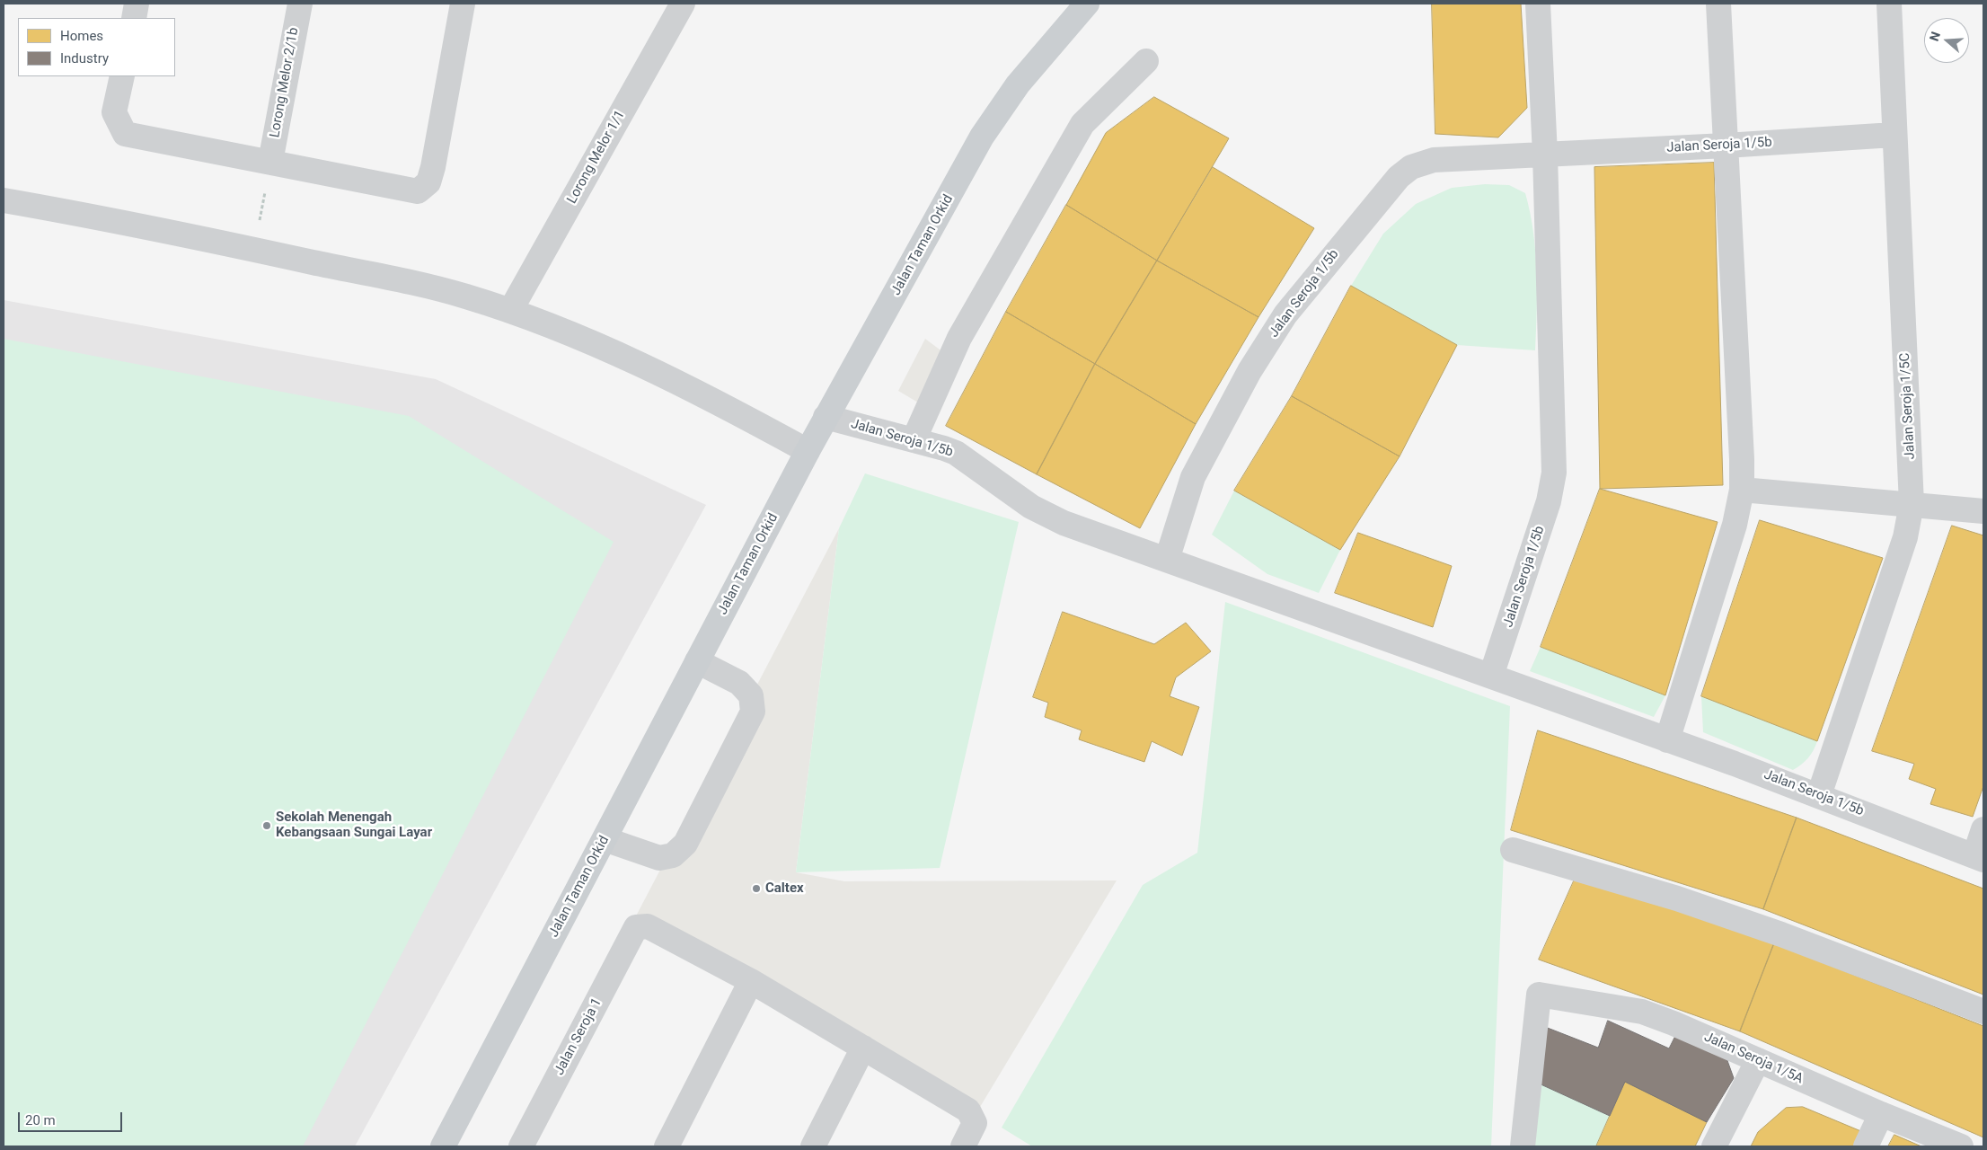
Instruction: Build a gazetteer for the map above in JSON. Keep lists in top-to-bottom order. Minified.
{"streets":{"main road":["Jalan Taman Orkid"],"street":["Lorong Melor 2/1b","Jalan Seroja 1/5b","Lorong Melor 1/1","Jalan Seroja 1/5C","Jalan Seroja 1","Jalan Seroja 1/5A"]},"crossings":[["Jalan Seroja 1/5b","Jalan Taman Orkid"],["Jalan Seroja 1/5b","Jalan Seroja 1/5C"]],"places":["Sekolah Menengah Kebangsaan Sungai Layar","Caltex"],"legend":["Homes","Industry"],"scale_bar":"20 m","north":"left"}
